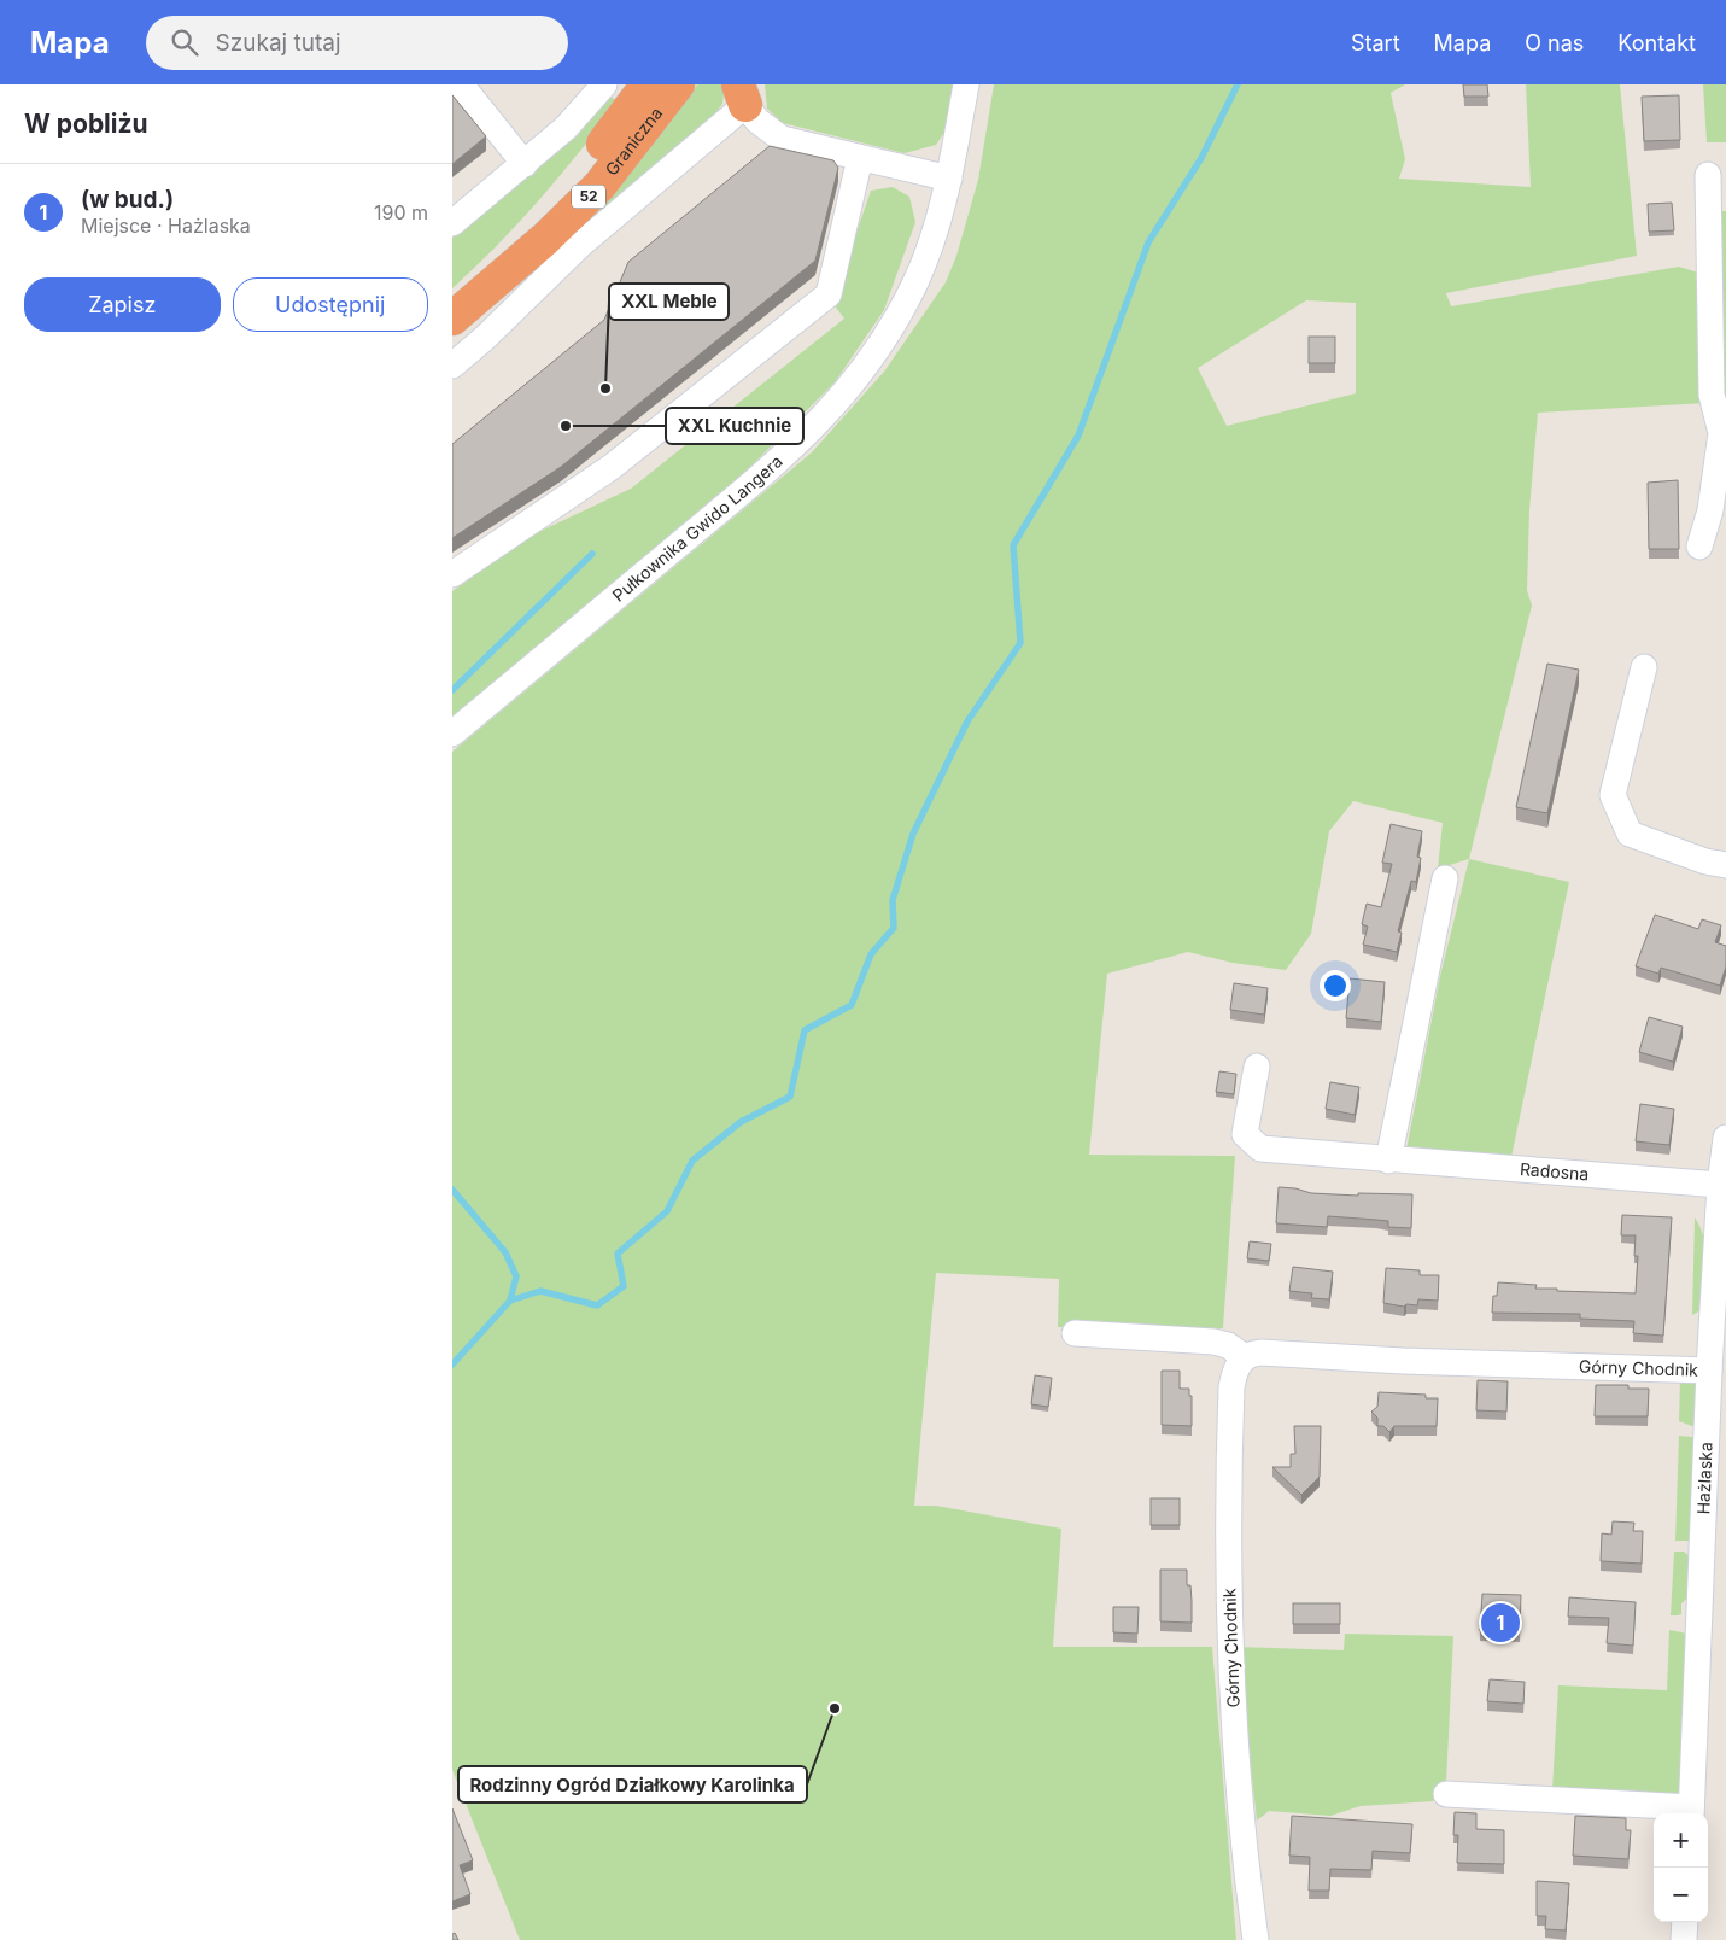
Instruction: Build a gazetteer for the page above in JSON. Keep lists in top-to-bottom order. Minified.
{"streets":{"highway":["Graniczna","52"],"street":["Pułkownika Gwido Langera","Radosna","Górny Chodnik","Hażlaska"]},"crossings":[["Radosna","Hażlaska"],["Górny Chodnik","Hażlaska"]],"places":["XXL Meble","XXL Kuchnie","Rodzinny Ogród Działkowy Karolinka"],"page":{"header":"Mapa","search":"Szukaj tutaj","nav":["Start","Mapa","O nas","Kontakt"],"heading":"W pobliżu","list":[{"mark":"1","name":"(w bud.)","note":"Miejsce · Hażlaska","value":"190 m"}],"buttons":["Zapisz","Udostępnij"],"pins":"1","map_buttons":["+","−"]}}
